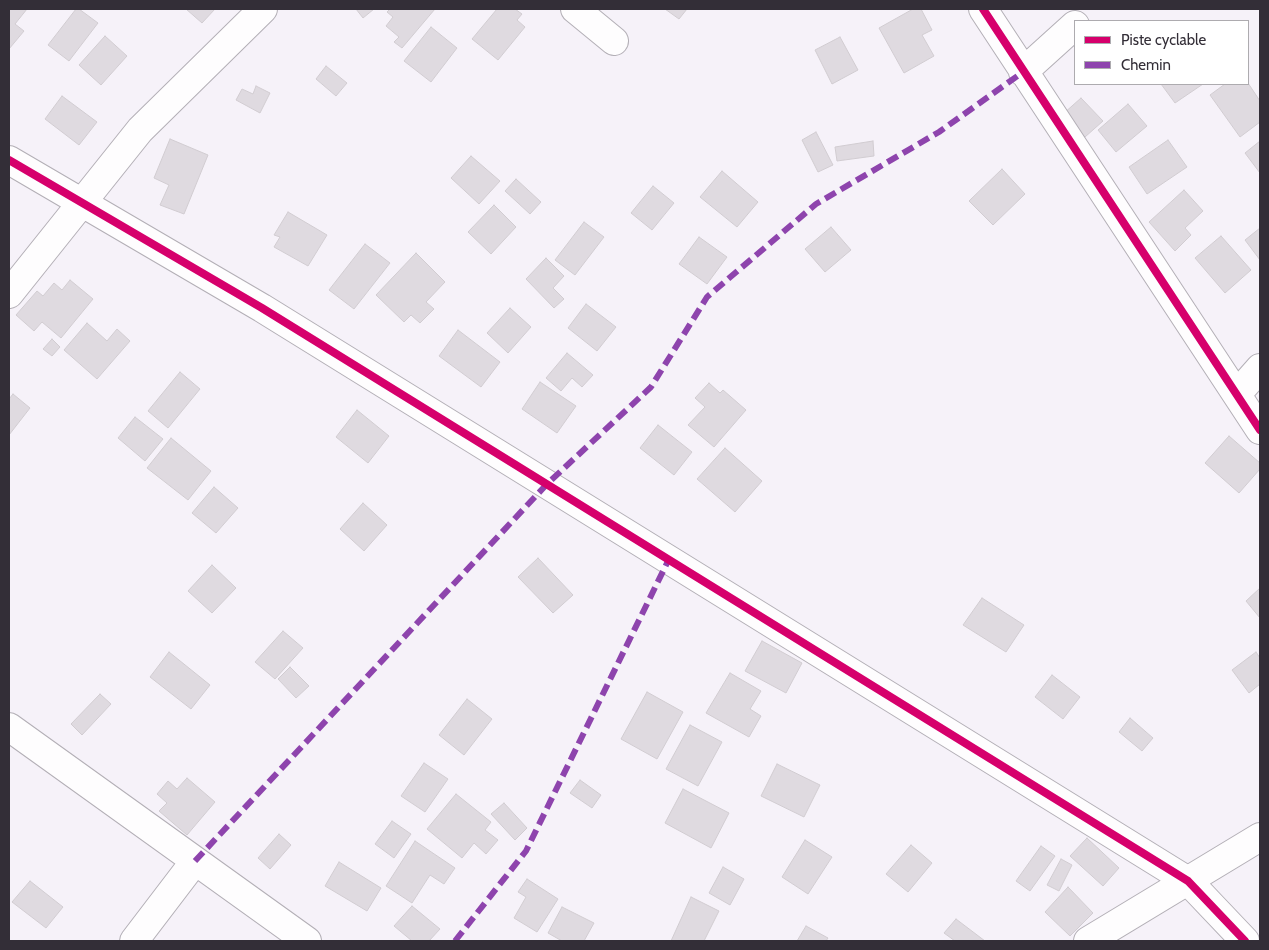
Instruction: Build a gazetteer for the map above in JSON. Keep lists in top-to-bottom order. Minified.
{"legend":["Piste cyclable","Chemin"]}
